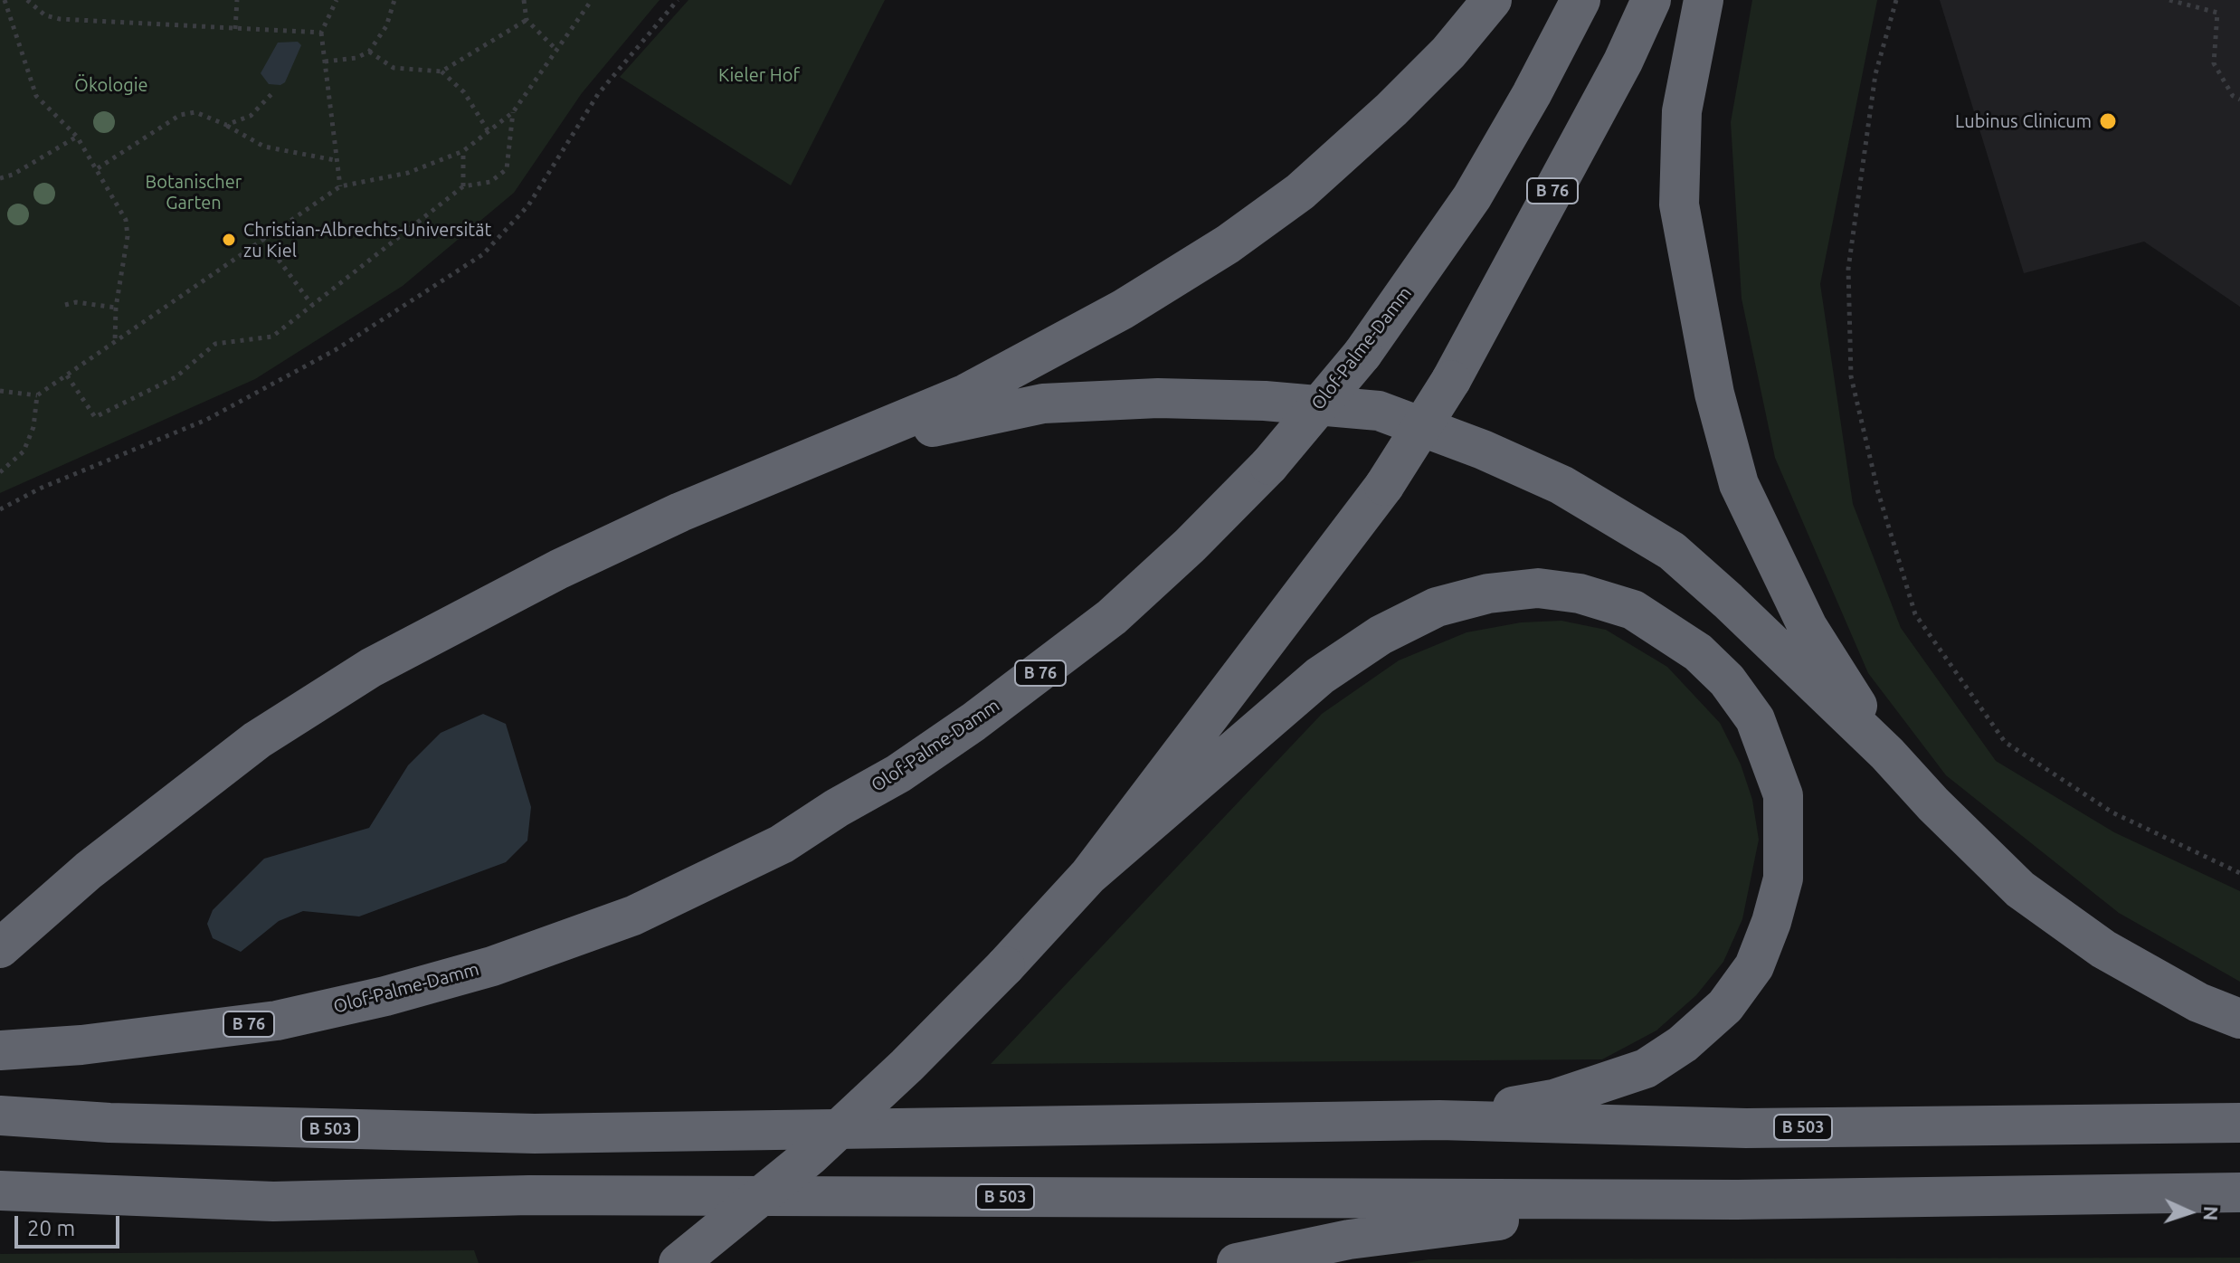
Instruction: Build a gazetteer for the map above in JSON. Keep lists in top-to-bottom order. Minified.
{"streets":{"highway":["B 76","Olof-Palme-Damm","B 503"]},"parks":["Kieler Hof","Ökologie","Botanischer Garten"],"places":["Lubinus Clinicum","Christian-Albrechts-Universität zu Kiel"],"scale_bar":"20 m","north":"right"}
